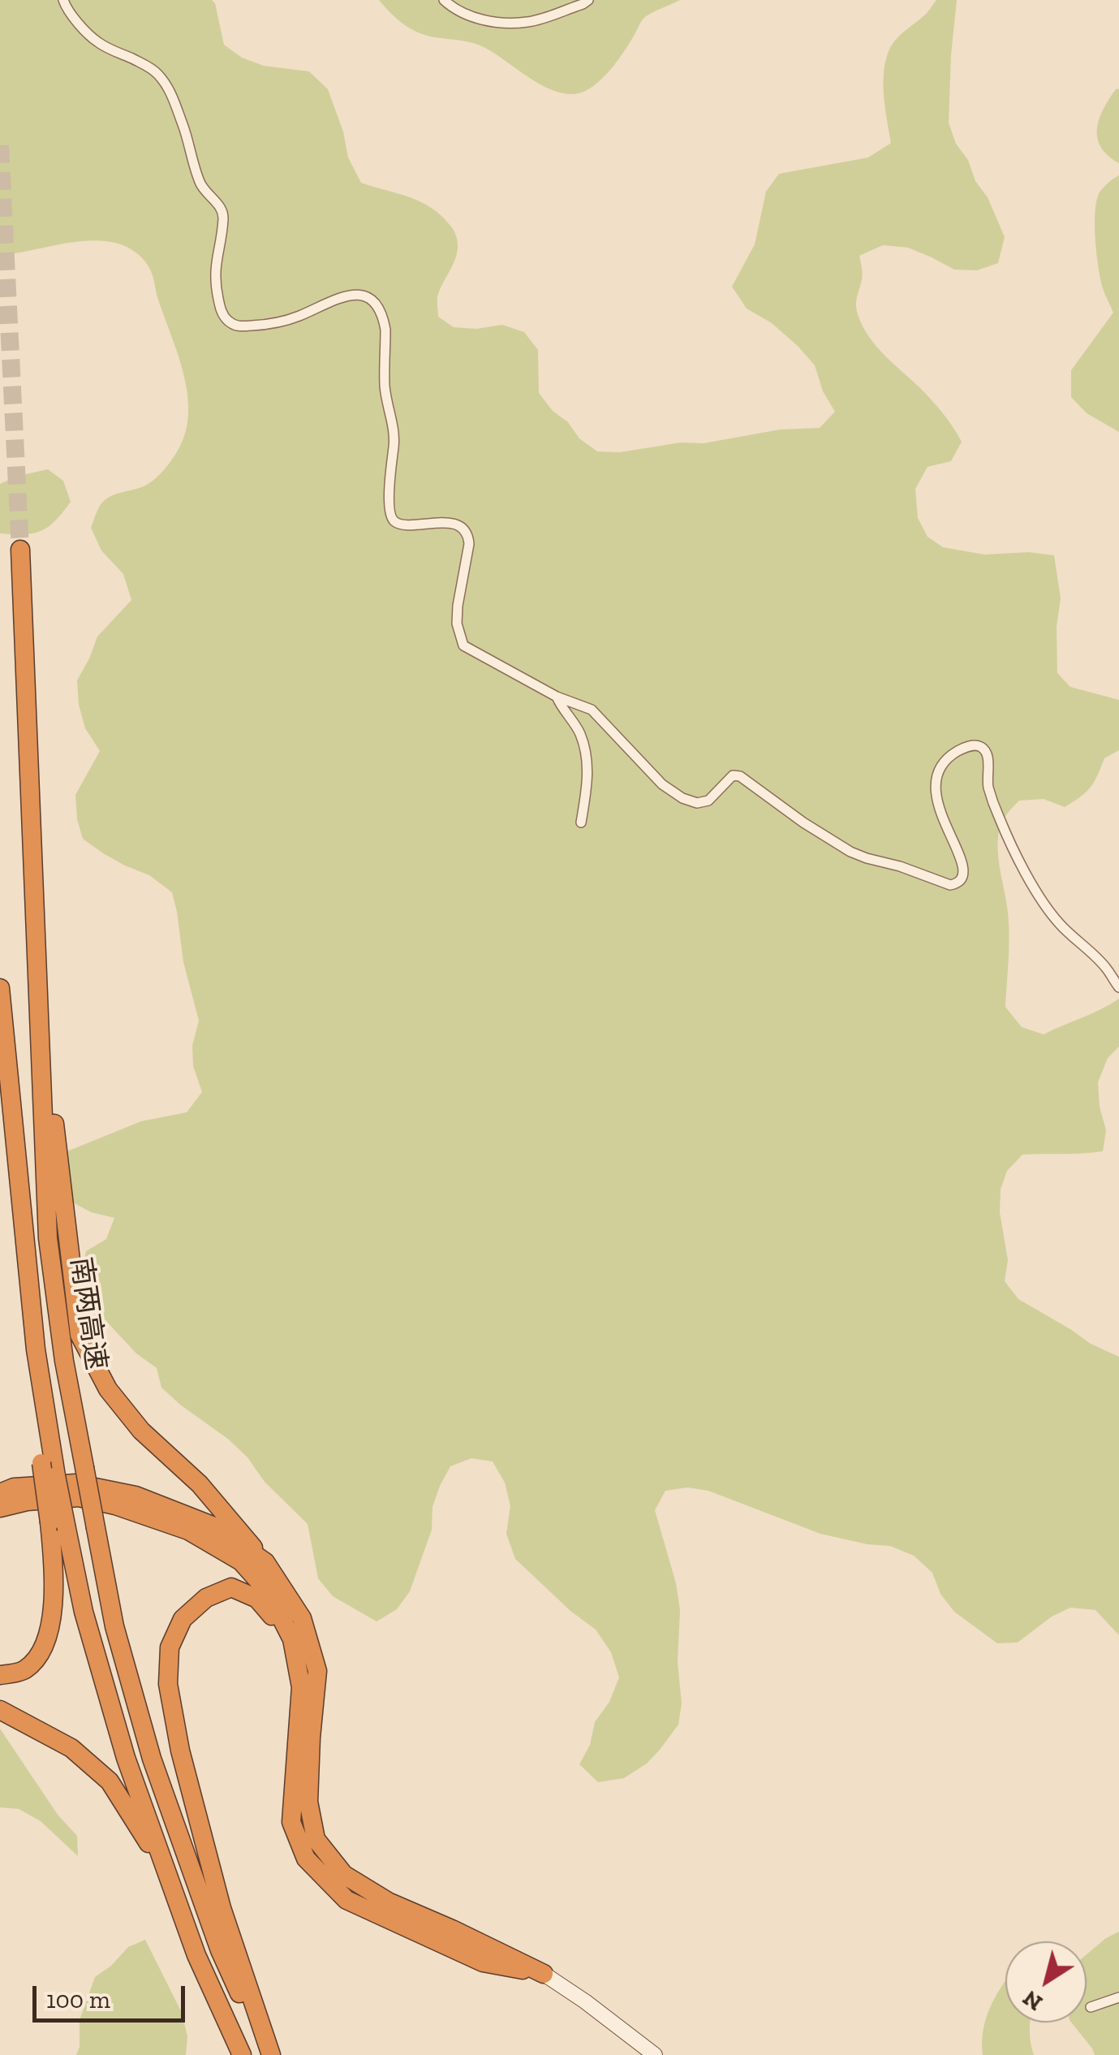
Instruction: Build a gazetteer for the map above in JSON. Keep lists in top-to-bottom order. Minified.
{"streets":{"highway":["南两高速"]},"scale_bar":"100 m","north":"bottom left"}
